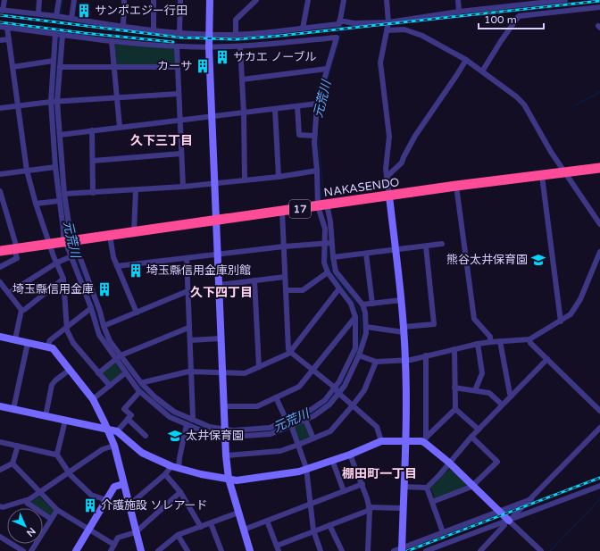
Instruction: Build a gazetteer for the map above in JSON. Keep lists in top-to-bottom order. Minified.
{"streets":{"highway":["NAKASENDO","17"]},"districts":["久下三丁目","久下四丁目","棚田町一丁目"],"water":["元荒川"],"places":{"building":["サンポエジー行田","サカエ ノーブル","カーサ","埼玉縣信用金庫別館","埼玉縣信用金庫","介護施設 ソレアード"],"school or university":["熊谷太井保育園","太井保育園"]},"scale_bar":"100 m","north":"bottom right"}
